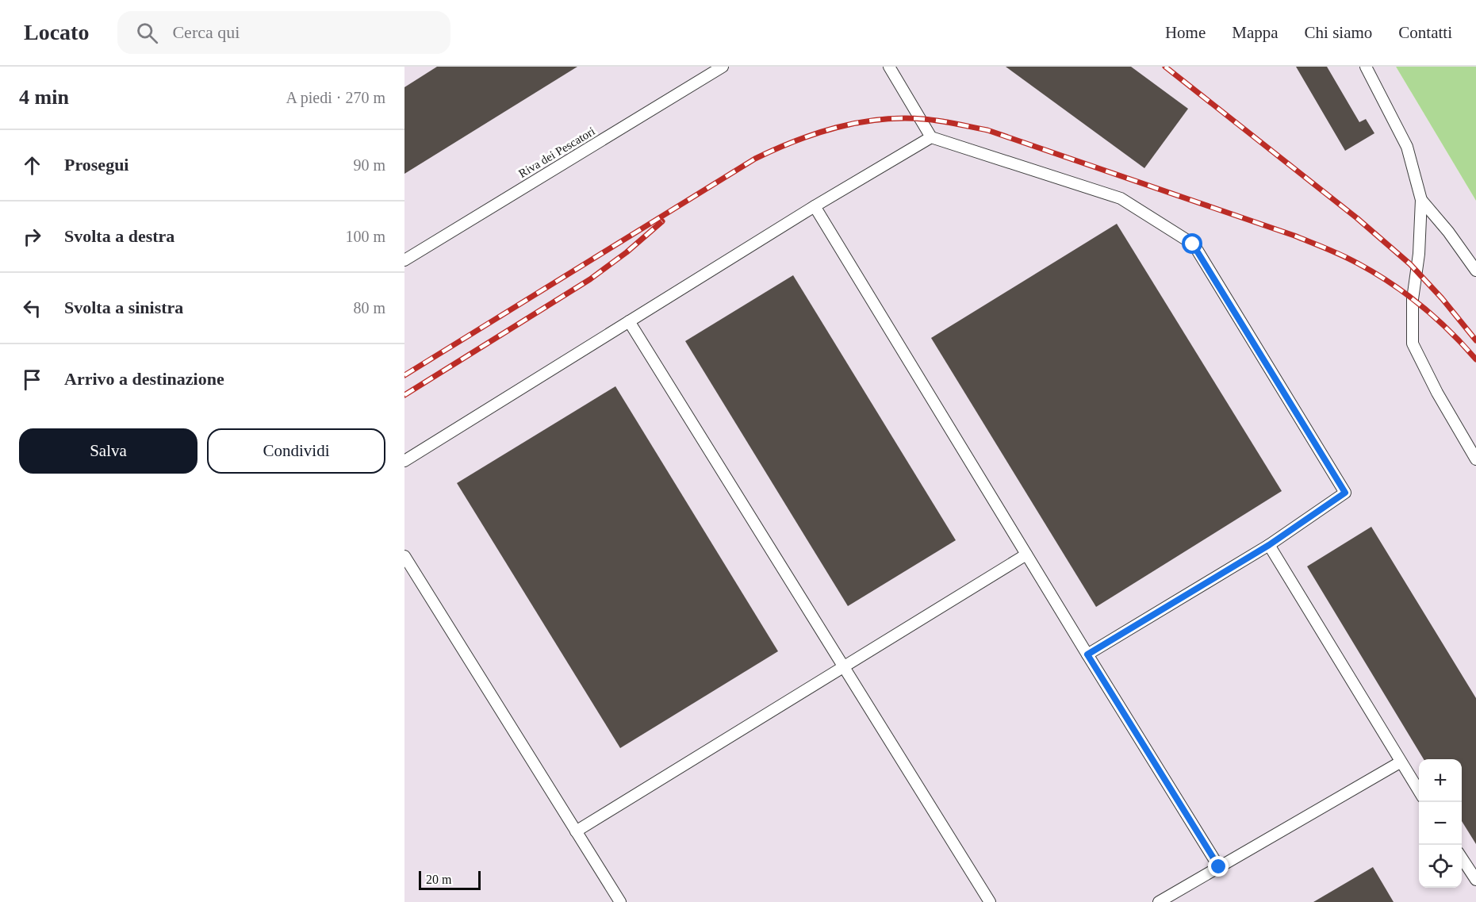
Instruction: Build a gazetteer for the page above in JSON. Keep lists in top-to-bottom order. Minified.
{"streets":{"lane":["Riva dei Pescatori"]},"scale_bar":"20 m","page":{"header":"Locato","search":"Cerca qui","nav":["Home","Mappa","Chi siamo","Contatti"],"heading":["4 min","A piedi · 270 m"],"list":[["Prosegui","90 m"],["Svolta a destra","100 m"],["Svolta a sinistra","80 m"],"Arrivo a destinazione"],"buttons":["Salva","Condividi"],"map_buttons":["+","−"],"scale":"20 m"}}
